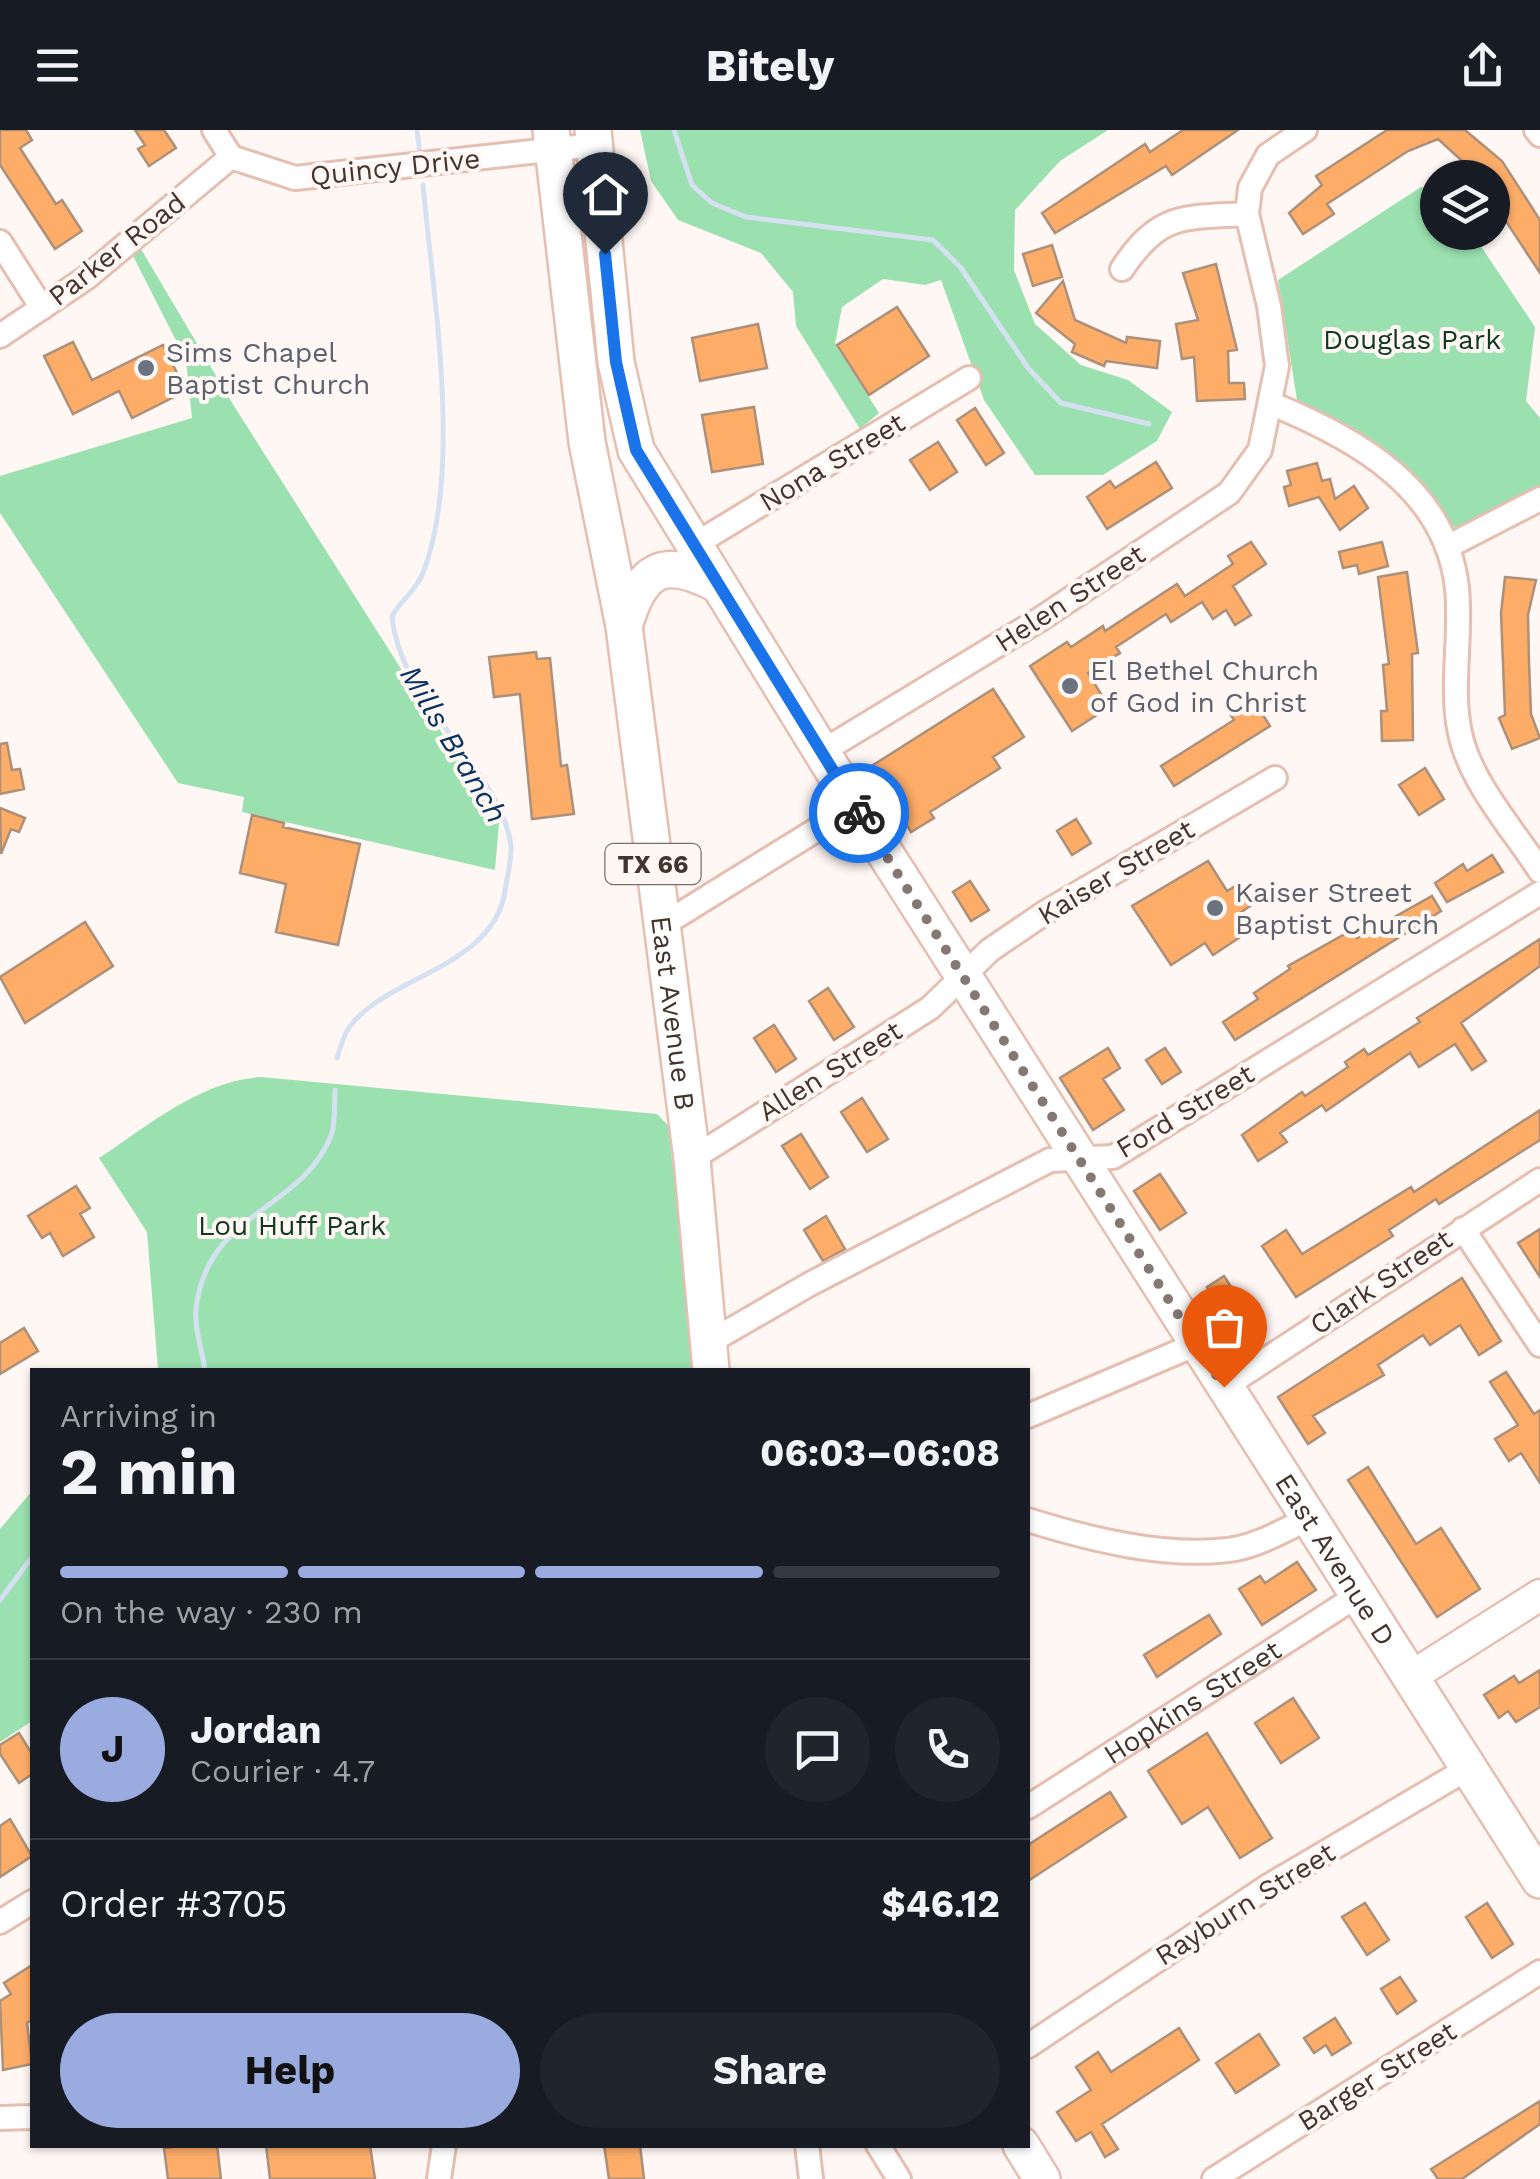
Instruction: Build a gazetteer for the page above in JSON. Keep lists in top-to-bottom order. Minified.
{"streets":{"main road":["TX 66","East Avenue B","East Avenue D"],"street":["Quincy Drive","Parker Road","Nona Street","Helen Street","Kaiser Street","Allen Street","Ford Street","Clark Street","Hopkins Street","Rayburn Street","Barger Street"]},"crossings":[["Quincy Drive","Parker Road"],["Quincy Drive","East Avenue B"],["Quincy Drive","East Avenue D"],["Nona Street","East Avenue D"],["Helen Street","East Avenue D"],["Kaiser Street","Allen Street"],["Kaiser Street","East Avenue D"],["East Avenue B","Allen Street"],["East Avenue B","Ford Street"],["Allen Street","East Avenue D"],["Ford Street","East Avenue D"],["Clark Street","East Avenue D"],["East Avenue D","Hopkins Street"],["East Avenue D","Rayburn Street"]],"water":["Mills Branch"],"parks":["Douglas Park","Lou Huff Park"],"places":["Sims Chapel Baptist Church","El Bethel Church of God in Christ","Kaiser Street Baptist Church"],"page":{"header":"Bitely","heading":["2 min","Arriving in","06:03–06:08"],"panel":["Jordan","Courier · 4.7","Order #3705","$46.12"],"bar":"On the way · 230 m","round":"J","buttons":["Help","Share"]}}
